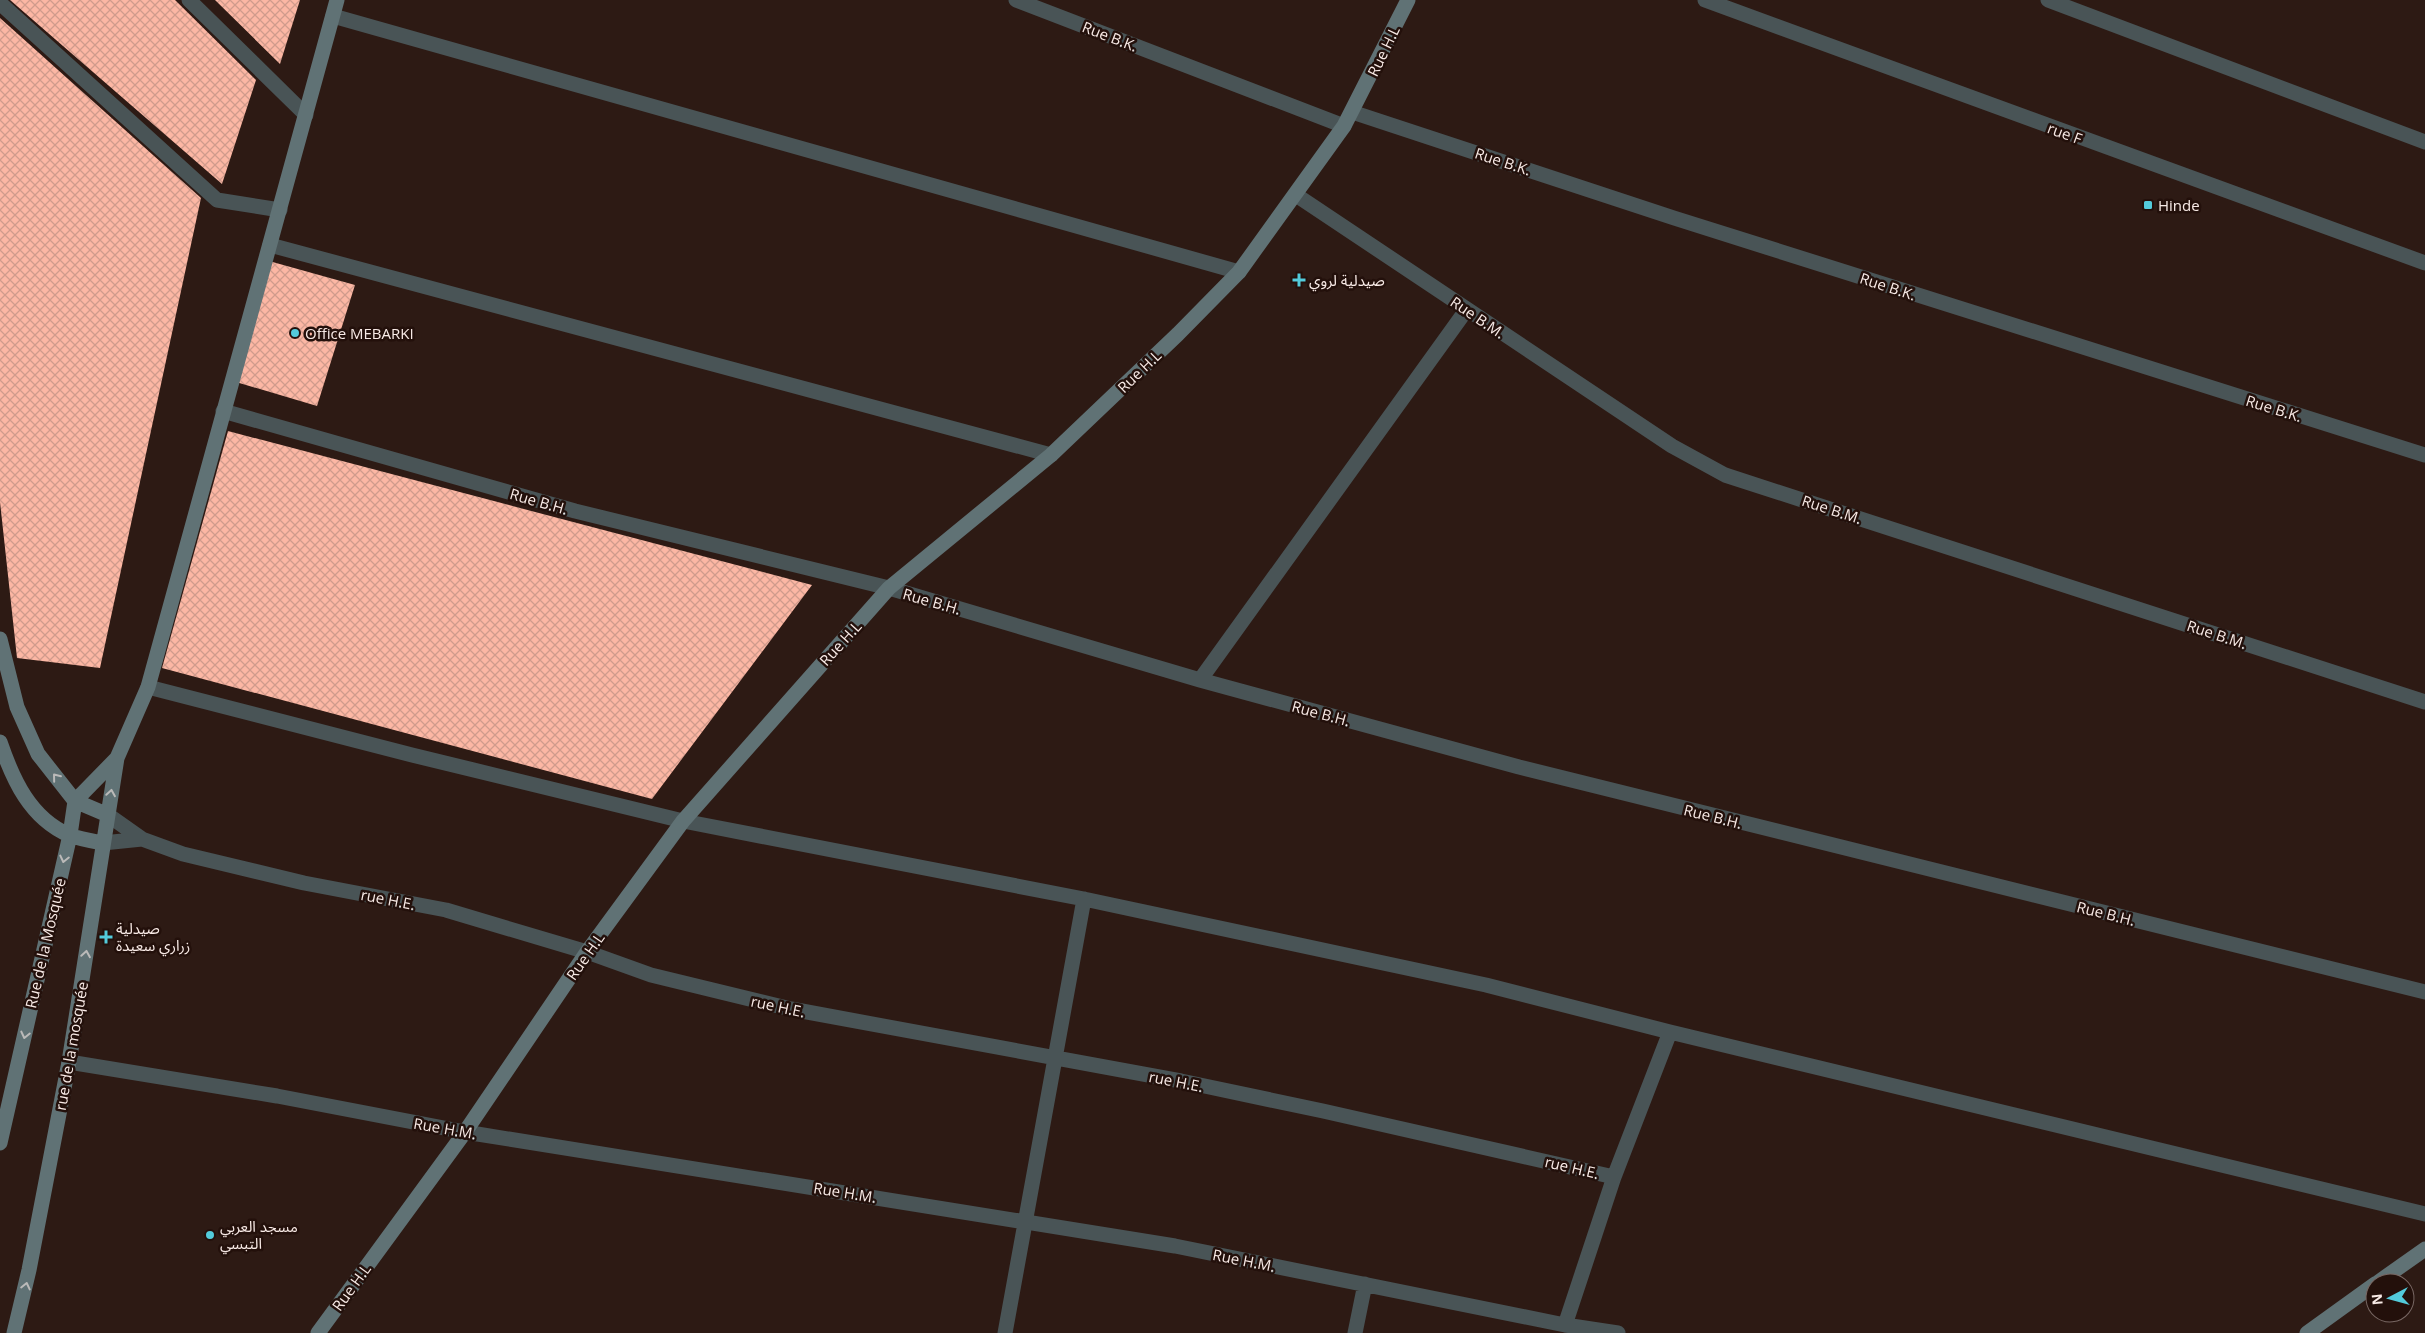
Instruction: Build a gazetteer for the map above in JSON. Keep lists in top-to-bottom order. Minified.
{"streets":{"street":["Rue B.K.","Rue H.L","rue F","Rue B.M.","Rue B.H.","rue H.E.","Rue de la Mosquée","rue de la mosquée","Rue H.M."]},"crossings":[["Rue B.K.","Rue H.L"],["Rue H.L","Rue B.M."],["Rue H.L","Rue B.H."],["Rue H.L","rue H.E."],["Rue H.L","Rue H.M."],["rue H.E.","Rue de la Mosquée"],["rue H.E.","rue de la mosquée"],["rue de la mosquée","Rue H.M."]],"one_way":["Rue de la Mosquée","rue de la mosquée"],"places":{"transit":["Hinde"],"health":["صيدلية لروي","صيدلية زراري سعيدة"],"other":["Office MEBARKI","مسجد العربي التبسي"]},"north":"left"}
